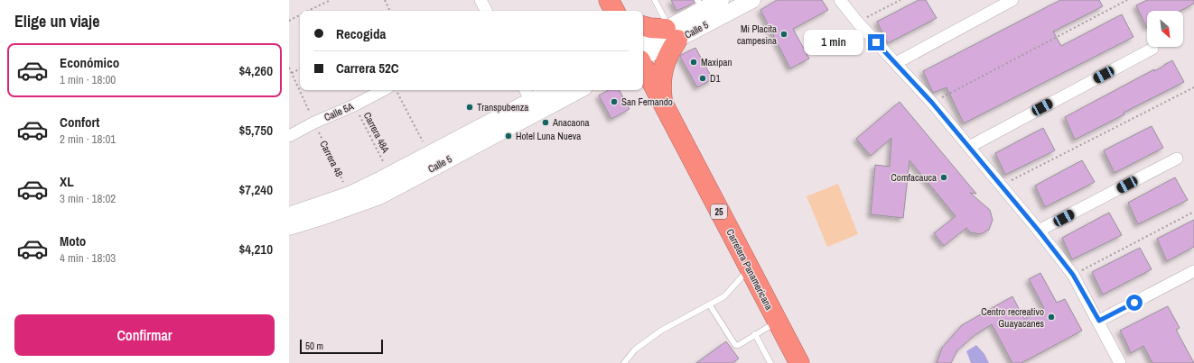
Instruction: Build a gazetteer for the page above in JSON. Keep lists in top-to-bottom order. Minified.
{"streets":{"highway":["25","Carretera Panamericana"],"main road":["Calle 5"],"street":["Calle 5A"],"path":["Carrera 48A","Carrera 48"]},"crossings":[["Calle 5","Carrera 48"],["Calle 5A","Carrera 48A"],["Calle 5A","Carrera 48"]],"places":["Mi Placita campesina","Maxipan","D1","San Fernando","Transpubenza","Anacaona","Hotel Luna Nueva","Comfacauca","Centro recreativo Guayacanes"],"scale_bar":"50 m","north":"bottom right","page":{"heading":"Elige un viaje","banner":["Recogida","Carrera 52C"],"bubble":"1 min","list":[{"name":"Económico","note":"1 min · 18:00","value":"$4,260"},{"name":"Confort","note":"2 min · 18:01","value":"$5,750"},{"name":"XL","note":"3 min · 18:02","value":"$7,240"},{"name":"Moto","note":"4 min · 18:03","value":"$4,210"}],"buttons":"Confirmar","scale":"50 m"}}
